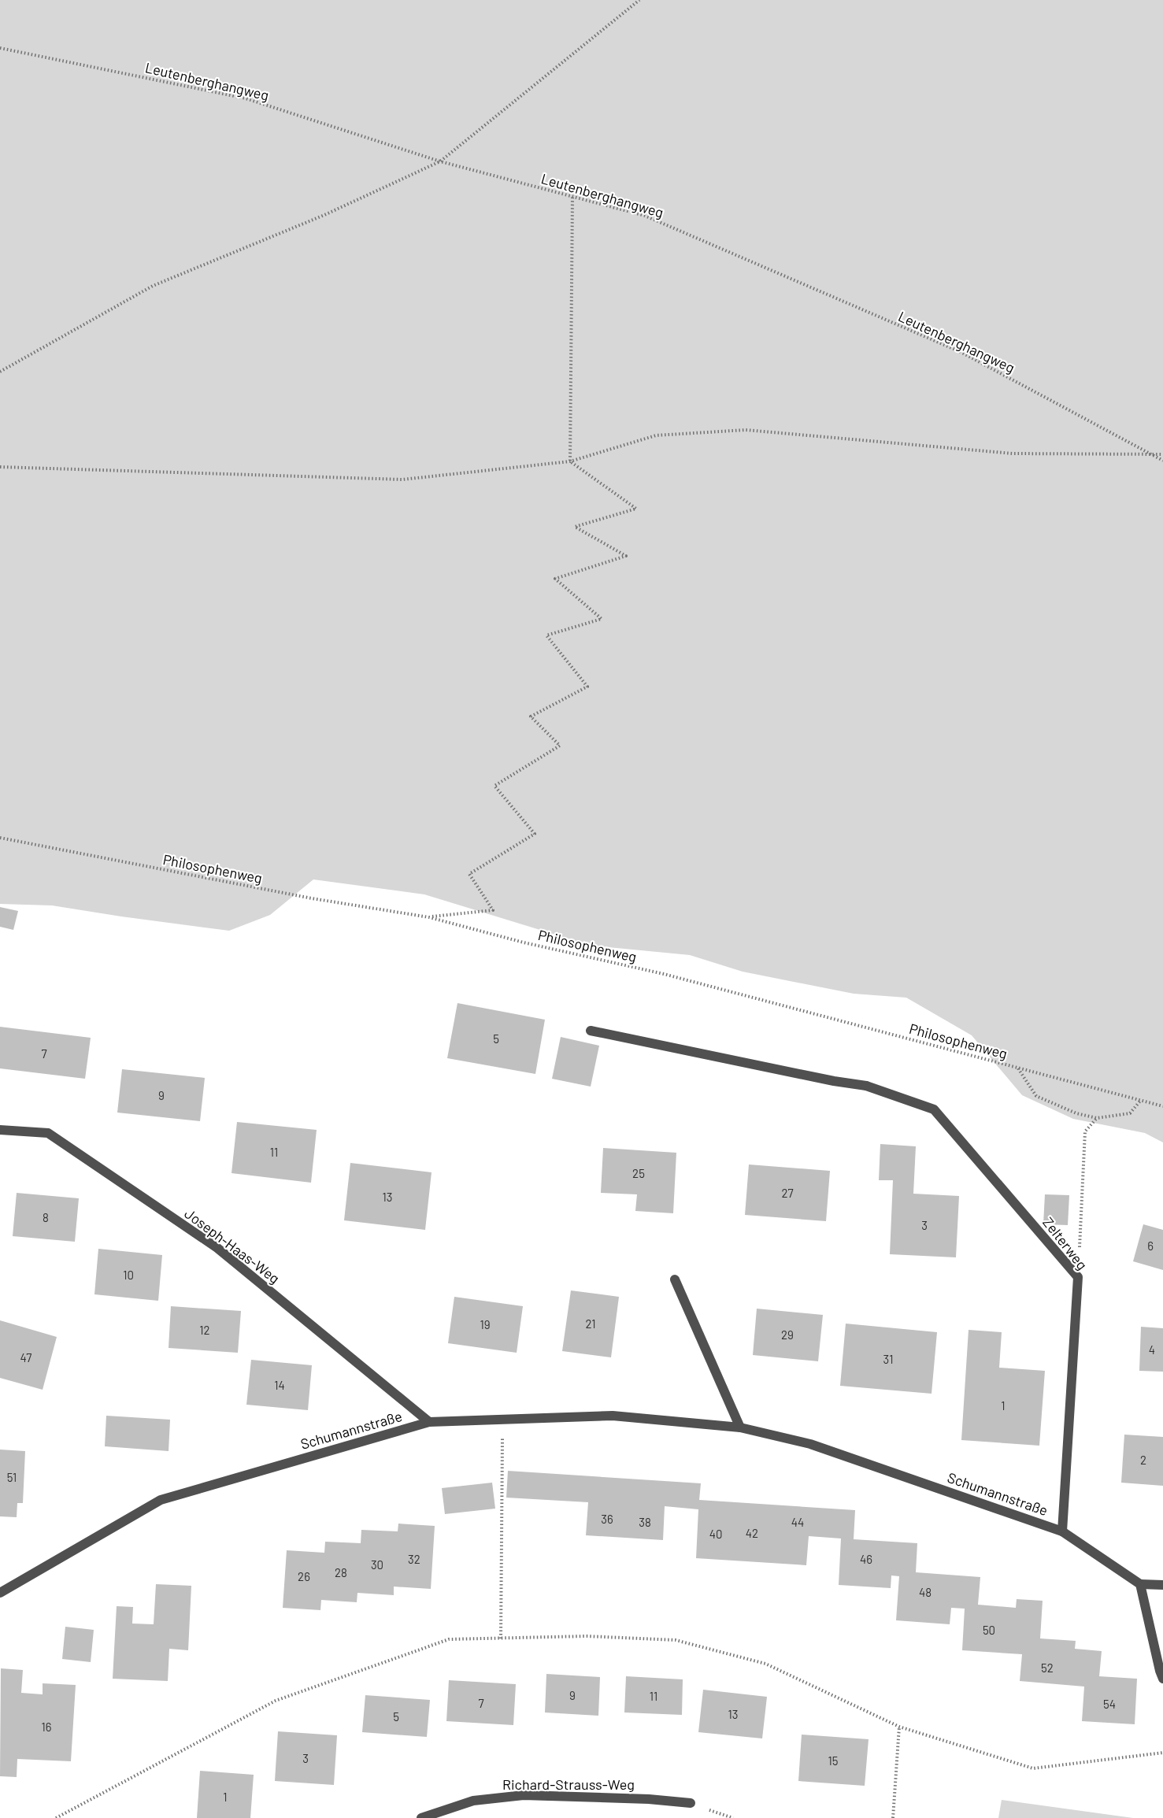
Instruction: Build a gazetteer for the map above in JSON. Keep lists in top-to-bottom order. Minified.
{"streets":{"street":["Zelterweg","Joseph-Haas-Weg","Schumannstraße","Richard-Strauss-Weg"],"path":["Leutenberghangweg","Philosophenweg"]},"crossings":[["Zelterweg","Schumannstraße"],["Joseph-Haas-Weg","Schumannstraße"]],"house_numbers":["5","7","9","11","25","27","13","8","3","6","10","21","19","12","29","4","47","31","14","1","2","51","36","38","44","42","40","32","46","30","28","26","48","50","52","9","11","7","54","13","5","16","3","15","1"]}
